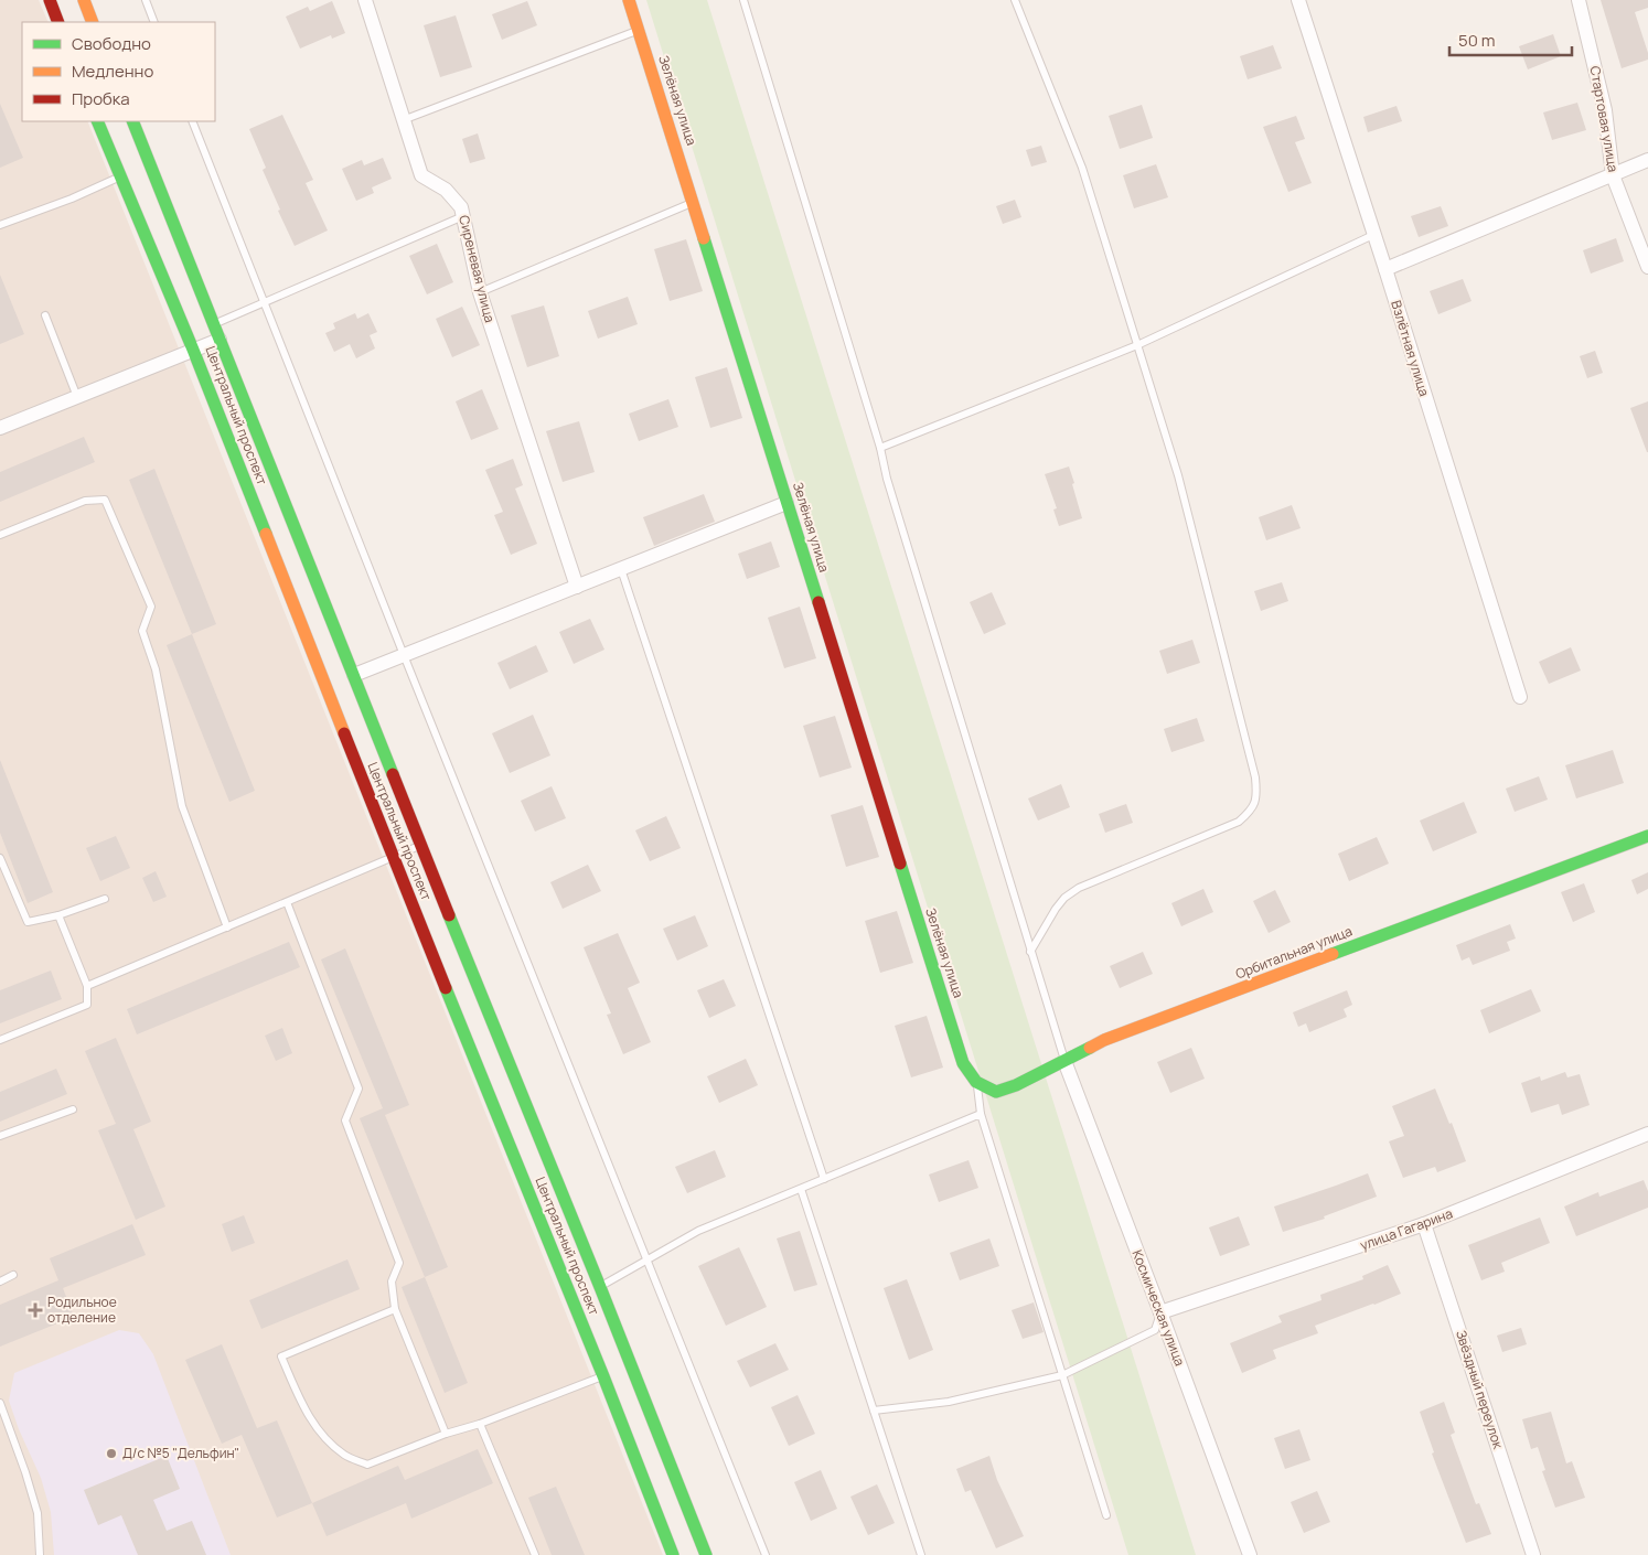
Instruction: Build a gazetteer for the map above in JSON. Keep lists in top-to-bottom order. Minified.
{"streets":{"street":["Зелёная улица","Стартовая улица","Сиреневая улица","Взлётная улица","Центральный проспект","Орбитальная улица","улица Гагарина","Космическая улица","Звёздный переулок"]},"crossings":[["Зелёная улица","Орбитальная улица"],["Орбитальная улица","Космическая улица"],["улица Гагарина","Космическая улица"],["улица Гагарина","Звёздный переулок"]],"places":{"health":["Родильное отделение"],"other":["Д/c №5 \"Дельфин\""]},"legend":["Свободно","Медленно","Пробка"],"scale_bar":"50 m"}
